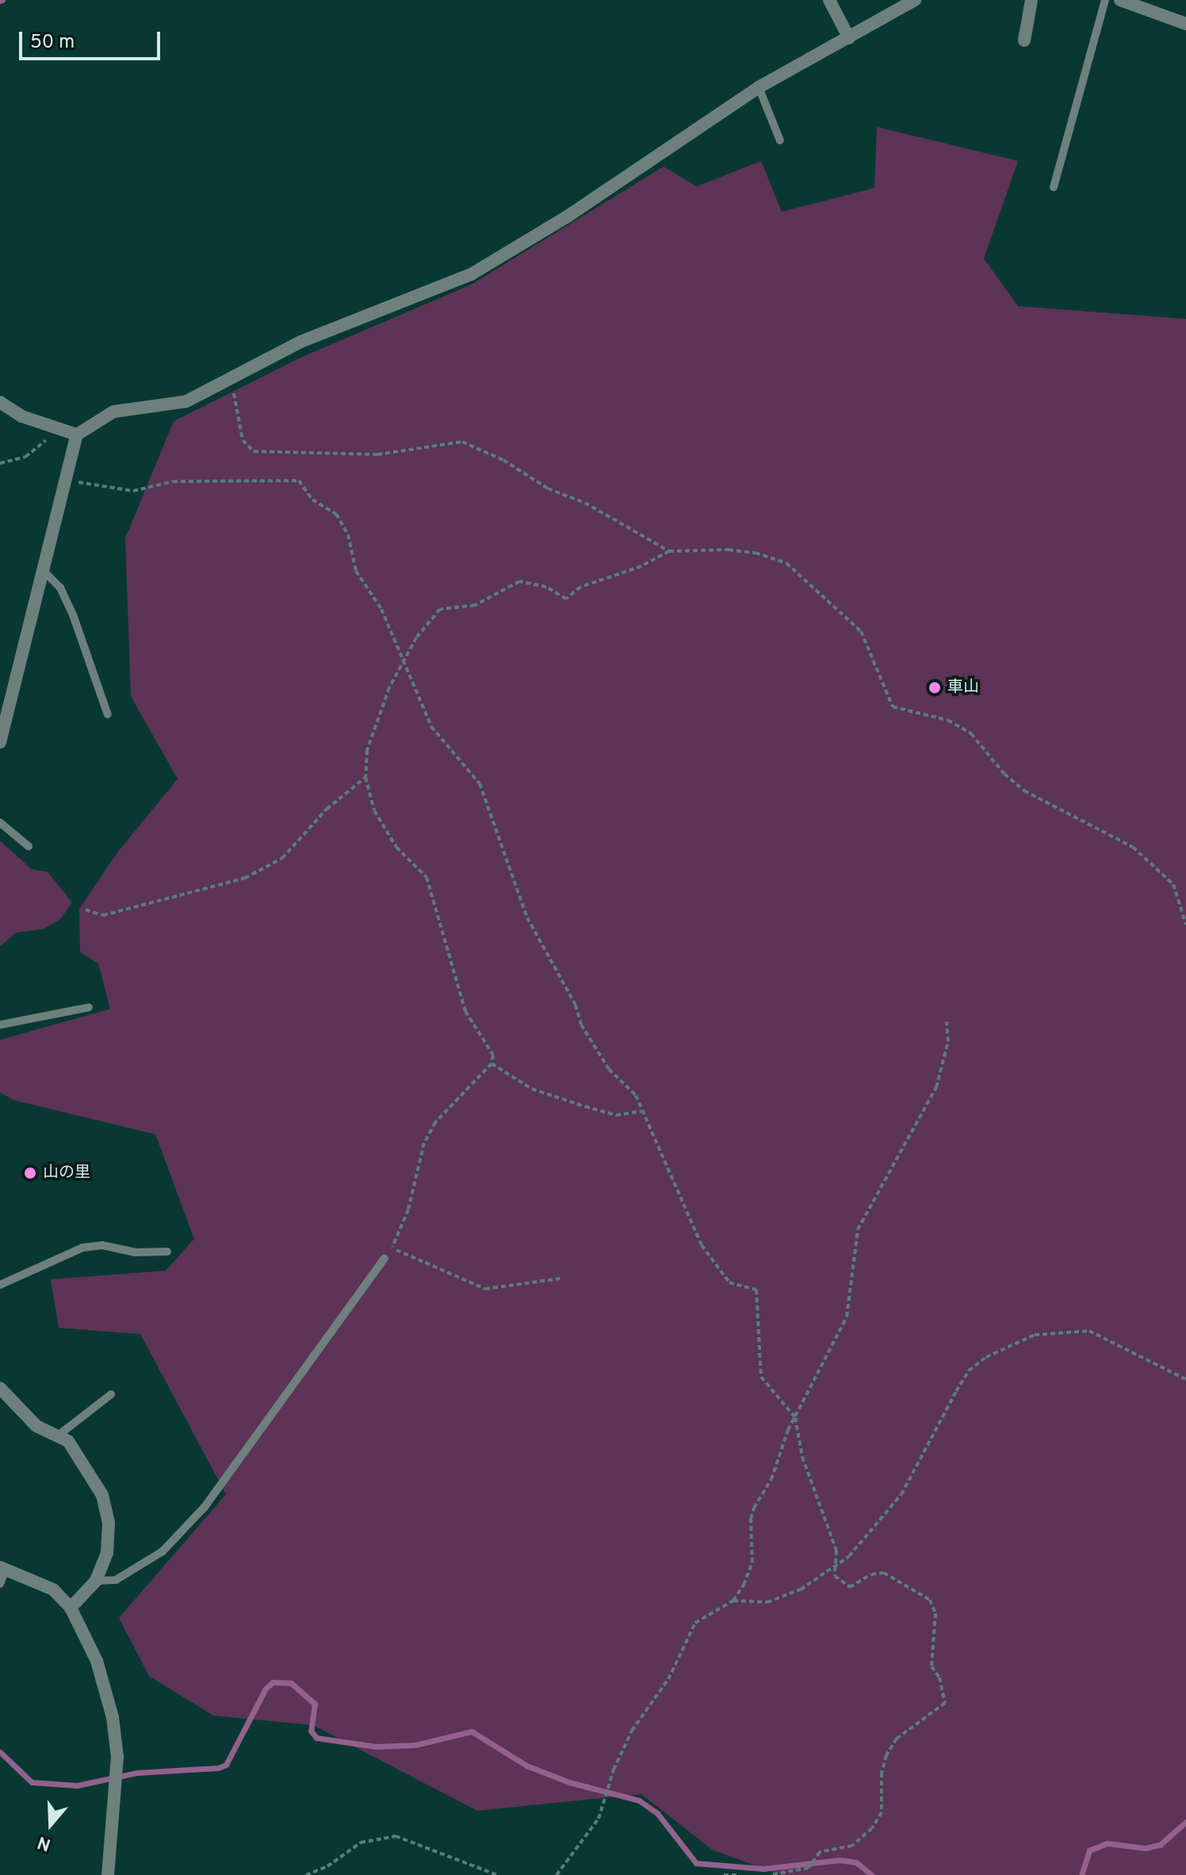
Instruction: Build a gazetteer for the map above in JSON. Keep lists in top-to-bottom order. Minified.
{"places":["車山","山の里"],"scale_bar":"50 m","north":"bottom"}
